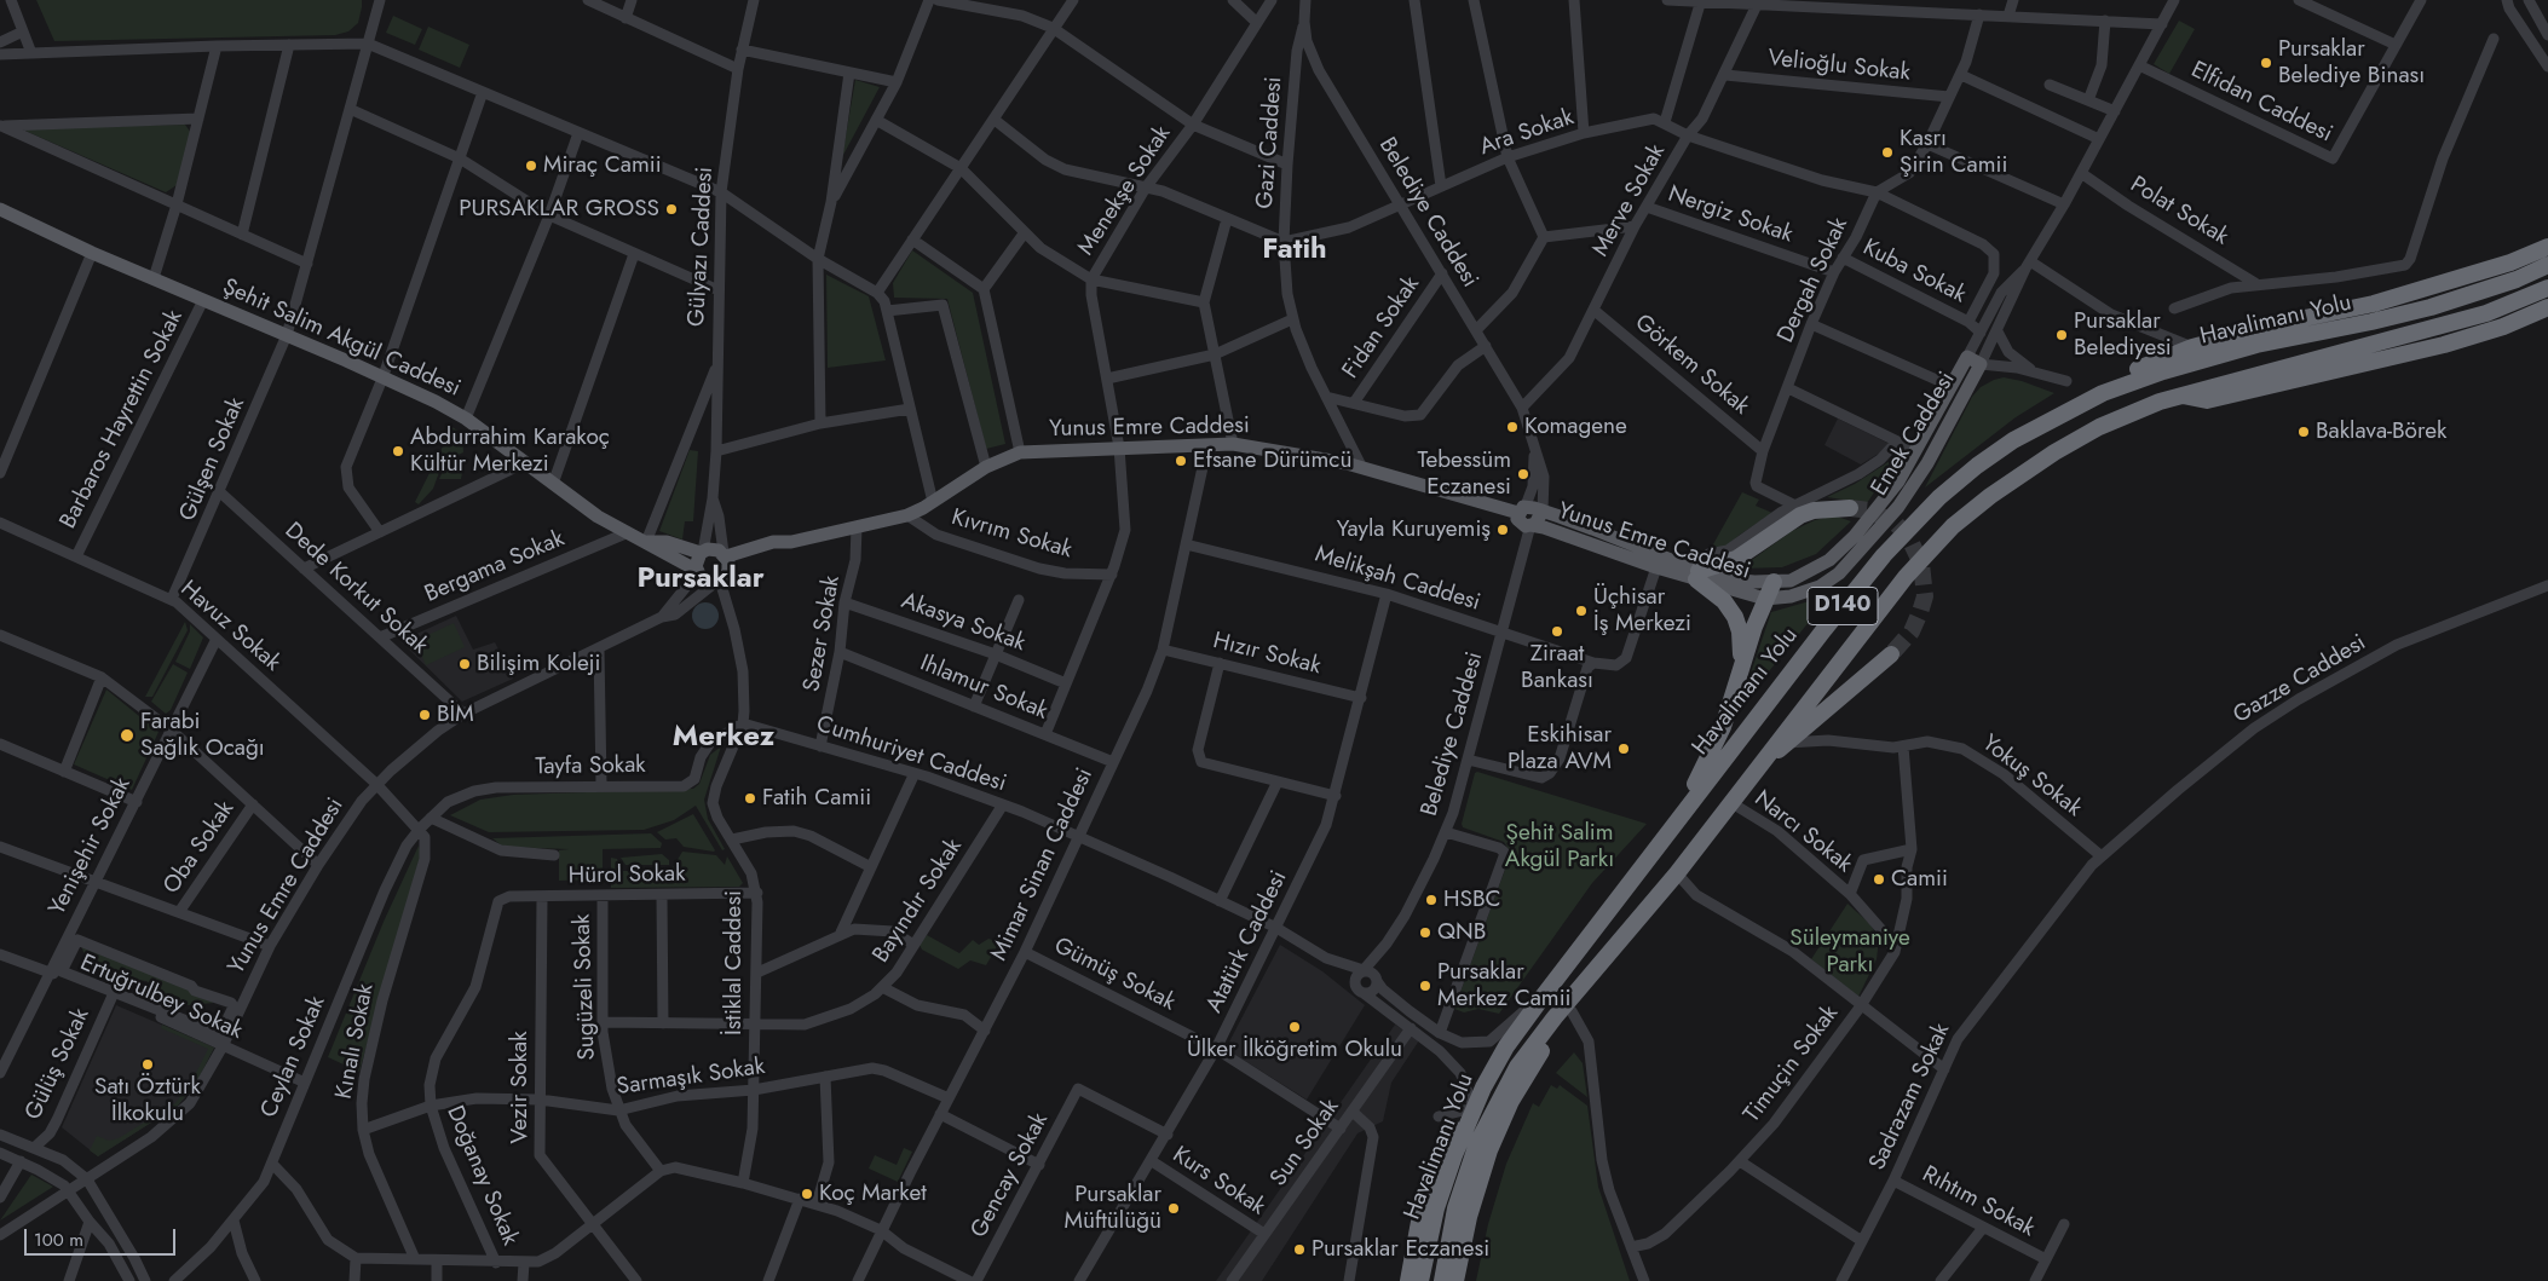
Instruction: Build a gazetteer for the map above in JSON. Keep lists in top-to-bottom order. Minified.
{"streets":{"highway":["Havalimanı Yolu","D140"],"main road":["Şehit Salim Akgül Caddesi","Yunus Emre Caddesi","Emek Caddesi"],"street":["Velioğlu Sokak","Elfidan Caddesi","Ara Sokak","Gazi Caddesi","Menekşe Sokak","Merve Sokak","Polat Sokak","Belediye Caddesi","Nergiz Sokak","Gülyazı Caddesi","Kuba Sokak","Dergah Sokak","Fidan Sokak","Görkem Sokak","Barbaros Hayrettin Sokak","Gülşen Sokak","Kıvrım Sokak","Bergama Sokak","Melikşah Caddesi","Dede Korkut Sokak","Akasya Sokak","Havuz Sokak","Sezer Sokak","Hızır Sokak","Gazze Caddesi","Ihlamur Sokak","Cumhuriyet Caddesi","Tayfa Sokak","Yokuş Sokak","Narcı Sokak","Yenişehir Sokak","Oba Sokak","Mimar Sinan Caddesi","Hürol Sokak","Bayındır Sokak","Atatürk Caddesi","İstiklal Caddesi","Gümüş Sokak","Sugüzeli Sokak","Ertuğrulbey Sokak","Kınalı Sokak","Ceylan Sokak","Gülüş Sokak","Timuçin Sokak","Sarmaşık Sokak","Vezir Sokak","Sadrazam Sokak","Sun Sokak","Doğanay Sokak","Gencay Sokak","Kurs Sokak","Rıhtım Sokak"]},"crossings":[["Velioğlu Sokak","Merve Sokak"],["Ara Sokak","Gazi Caddesi"],["Ara Sokak","Merve Sokak"],["Ara Sokak","Belediye Caddesi"],["Ara Sokak","Kuba Sokak"],["Ara Sokak","Dergah Sokak"],["Gazi Caddesi","Belediye Caddesi"],["Gazi Caddesi","Yunus Emre Caddesi"],["Menekşe Sokak","Yunus Emre Caddesi"],["Menekşe Sokak","Kıvrım Sokak"],["Menekşe Sokak","Akasya Sokak"],["Menekşe Sokak","Ihlamur Sokak"],["Merve Sokak","Belediye Caddesi"],["Merve Sokak","Nergiz Sokak"],["Merve Sokak","Görkem Sokak"],["Belediye Caddesi","Fidan Sokak"],["Belediye Caddesi","Yunus Emre Caddesi"],["Belediye Caddesi","Melikşah Caddesi"],["Nergiz Sokak","Dergah Sokak"],["Kuba Sokak","Dergah Sokak"],["Dergah Sokak","Görkem Sokak"],["Şehit Salim Akgül Caddesi","Barbaros Hayrettin Sokak"],["Şehit Salim Akgül Caddesi","Gülşen Sokak"],["Şehit Salim Akgül Caddesi","Bergama Sokak"],["Barbaros Hayrettin Sokak","Havuz Sokak"],["Yunus Emre Caddesi","Emek Caddesi"],["Yunus Emre Caddesi","Kıvrım Sokak"],["Yunus Emre Caddesi","Dede Korkut Sokak"],["Yunus Emre Caddesi","Havuz Sokak"],["Yunus Emre Caddesi","Sezer Sokak"],["Yunus Emre Caddesi","Mimar Sinan Caddesi"],["Yunus Emre Caddesi","İstiklal Caddesi"],["Yunus Emre Caddesi","Ertuğrulbey Sokak"],["Gülşen Sokak","Dede Korkut Sokak"],["Gülşen Sokak","Havuz Sokak"],["Bergama Sokak","Dede Korkut Sokak"],["Melikşah Caddesi","Mimar Sinan Caddesi"],["Melikşah Caddesi","Atatürk Caddesi"],["D140","Narcı Sokak"],["Akasya Sokak","Sezer Sokak"],["Havuz Sokak","Tayfa Sokak"],["Havuz Sokak","Yenişehir Sokak"],["Havuz Sokak","Kınalı Sokak"],["Havuz Sokak","Ceylan Sokak"],["Sezer Sokak","Ihlamur Sokak"],["Sezer Sokak","Cumhuriyet Caddesi"],["Hızır Sokak","Mimar Sinan Caddesi"],["Hızır Sokak","Atatürk Caddesi"],["Gazze Caddesi","Yokuş Sokak"],["Gazze Caddesi","Sadrazam Sokak"],["Ihlamur Sokak","Mimar Sinan Caddesi"],["Cumhuriyet Caddesi","Tayfa Sokak"],["Cumhuriyet Caddesi","Mimar Sinan Caddesi"],["Cumhuriyet Caddesi","Bayındır Sokak"],["Cumhuriyet Caddesi","Atatürk Caddesi"],["Cumhuriyet Caddesi","İstiklal Caddesi"],["Tayfa Sokak","İstiklal Caddesi"],["Tayfa Sokak","Kınalı Sokak"],["Tayfa Sokak","Ceylan Sokak"],["Yokuş Sokak","Timuçin Sokak"],["Yokuş Sokak","Sadrazam Sokak"],["Narcı Sokak","Timuçin Sokak"],["Yenişehir Sokak","Ertuğrulbey Sokak"],["Mimar Sinan Caddesi","Gümüş Sokak"],["Mimar Sinan Caddesi","Sarmaşık Sokak"],["Hürol Sokak","İstiklal Caddesi"],["Hürol Sokak","Sugüzeli Sokak"],["Hürol Sokak","Vezir Sokak"],["Hürol Sokak","Doğanay Sokak"],["Bayındır Sokak","İstiklal Caddesi"],["Bayındır Sokak","Sugüzeli Sokak"],["Atatürk Caddesi","Gümüş Sokak"],["Atatürk Caddesi","Gencay Sokak"],["Atatürk Caddesi","Kurs Sokak"],["İstiklal Caddesi","Sarmaşık Sokak"],["Gümüş Sokak","Sun Sokak"],["Sugüzeli Sokak","Sarmaşık Sokak"],["Ertuğrulbey Sokak","Ceylan Sokak"],["Ertuğrulbey Sokak","Gülüş Sokak"],["Kınalı Sokak","Ceylan Sokak"],["Kınalı Sokak","Sarmaşık Sokak"],["Sarmaşık Sokak","Vezir Sokak"],["Sarmaşık Sokak","Doğanay Sokak"],["Sadrazam Sokak","Rıhtım Sokak"],["Sun Sokak","Kurs Sokak"]],"districts":["Fatih","Pursaklar","Merkez"],"parks":["Şehit Salim Akgül Parkı","Süleymaniye Parkı"],"places":["Pursaklar Belediye Binası","Kasrı Şirin Camii","Miraç Camii","PURSAKLAR GROSS","Pursaklar Belediyesi","Komagene","Baklava-Börek","Abdurrahim Karakoç Kültür Merkezi","Efsane Dürümcü","Tebessüm Eczanesi","Yayla Kuruyemiş","Üçhisar İş Merkezi","Ziraat Bankası","Bilişim Koleji","BİM","Farabi Sağlık Ocağı","Eskihisar Plaza AVM","Fatih Camii","Camii","HSBC","QNB","Pursaklar Merkez Camii","Ülker İlköğretim Okulu","Satı Öztürk İlkokulu","Koç Market","Pursaklar Müftülüğü","Pursaklar Eczanesi"],"scale_bar":"100 m"}
